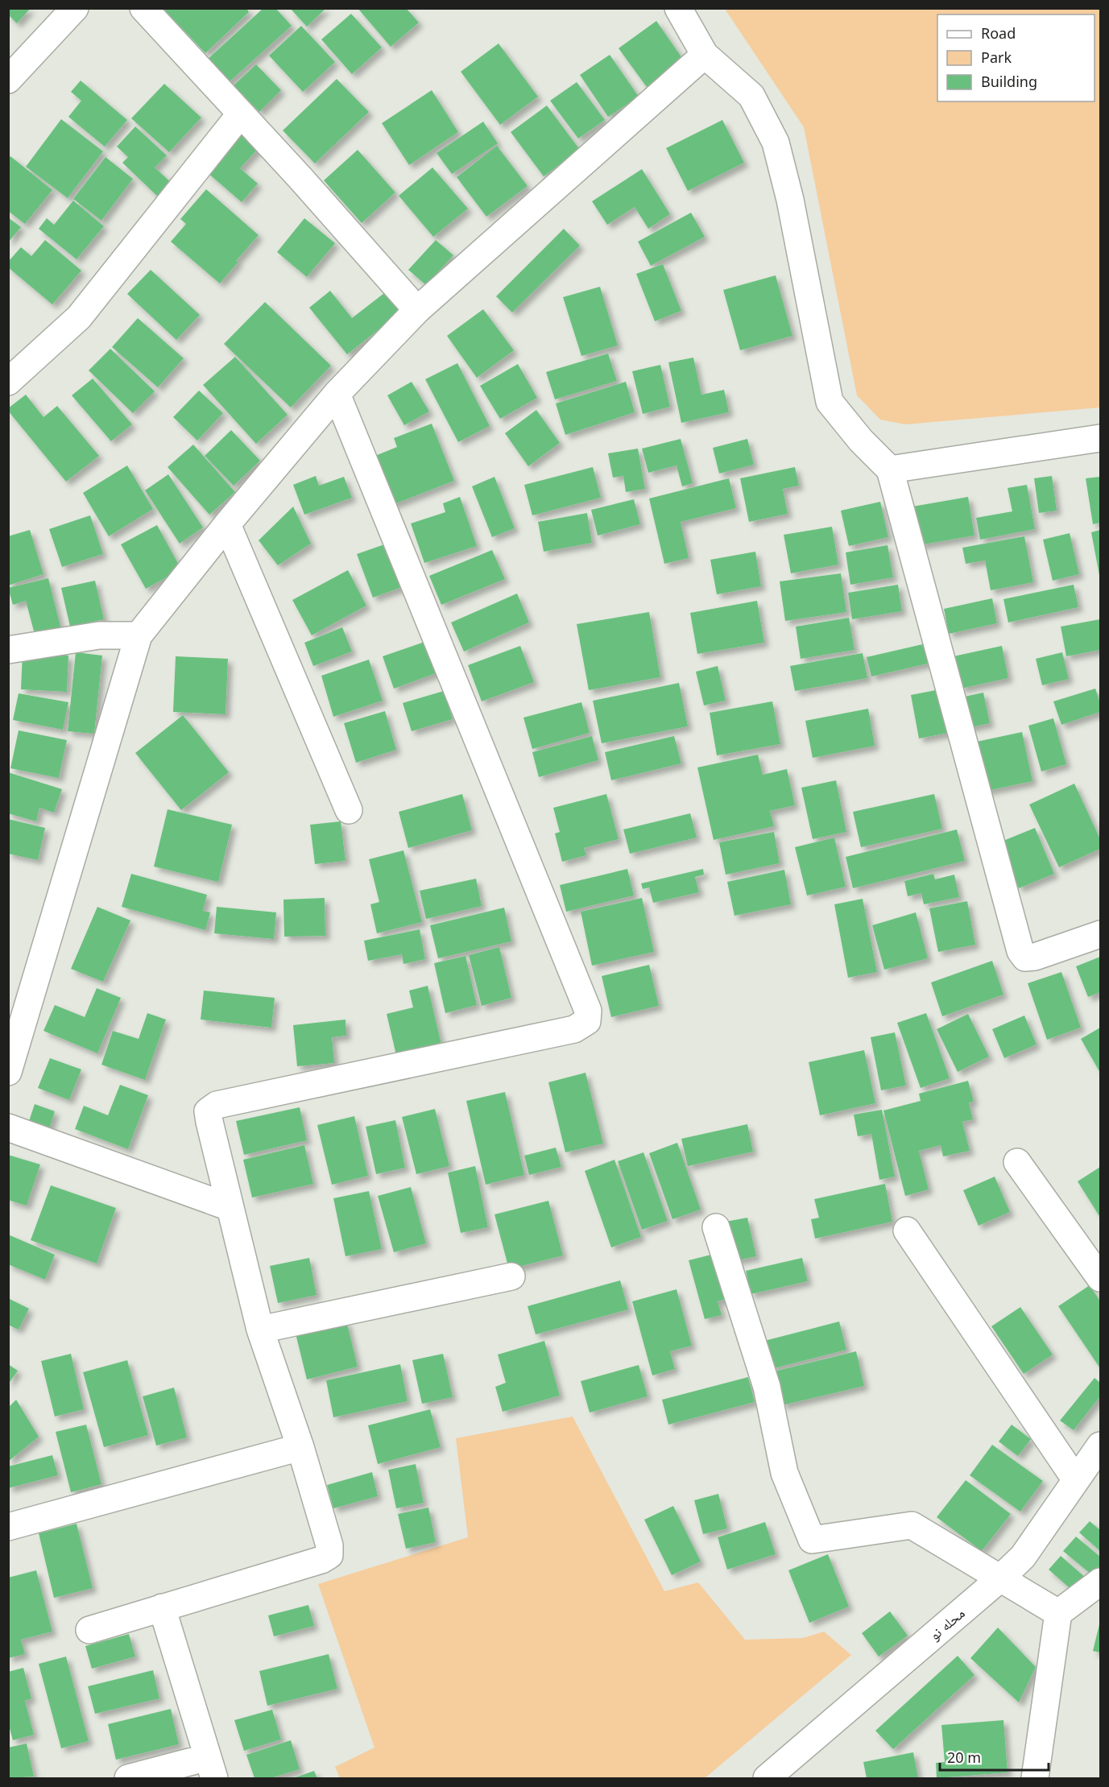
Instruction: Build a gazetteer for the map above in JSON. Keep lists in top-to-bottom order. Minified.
{"streets":{"street":["محله نو"]},"legend":["Road","Park","Building"],"scale_bar":"20 m"}
